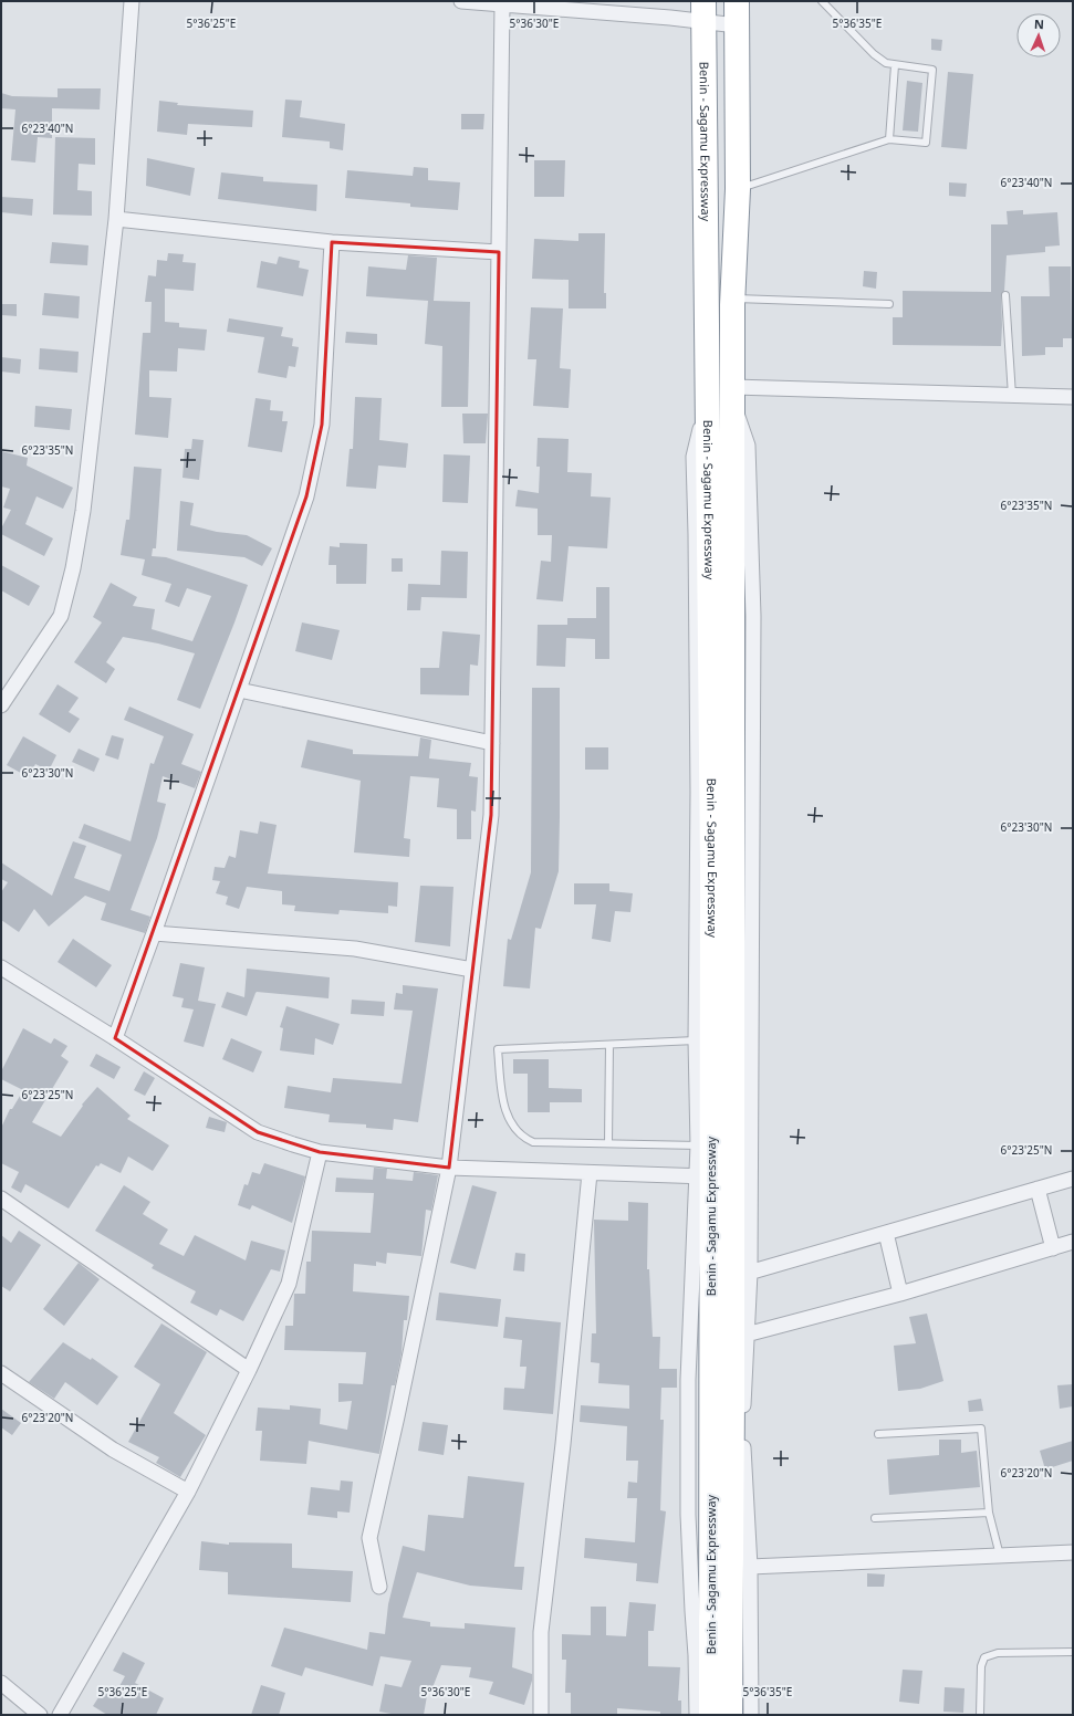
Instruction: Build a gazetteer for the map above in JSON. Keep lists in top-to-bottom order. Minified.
{"streets":{"highway":["Benin - Sagamu Expressway"]},"north":"top","coordinates":["5°36'25\"E","5°36'30\"E","5°36'35\"E","6°23'40\"N","6°23'35\"N","6°23'30\"N","6°23'25\"N","6°23'20\"N"]}
